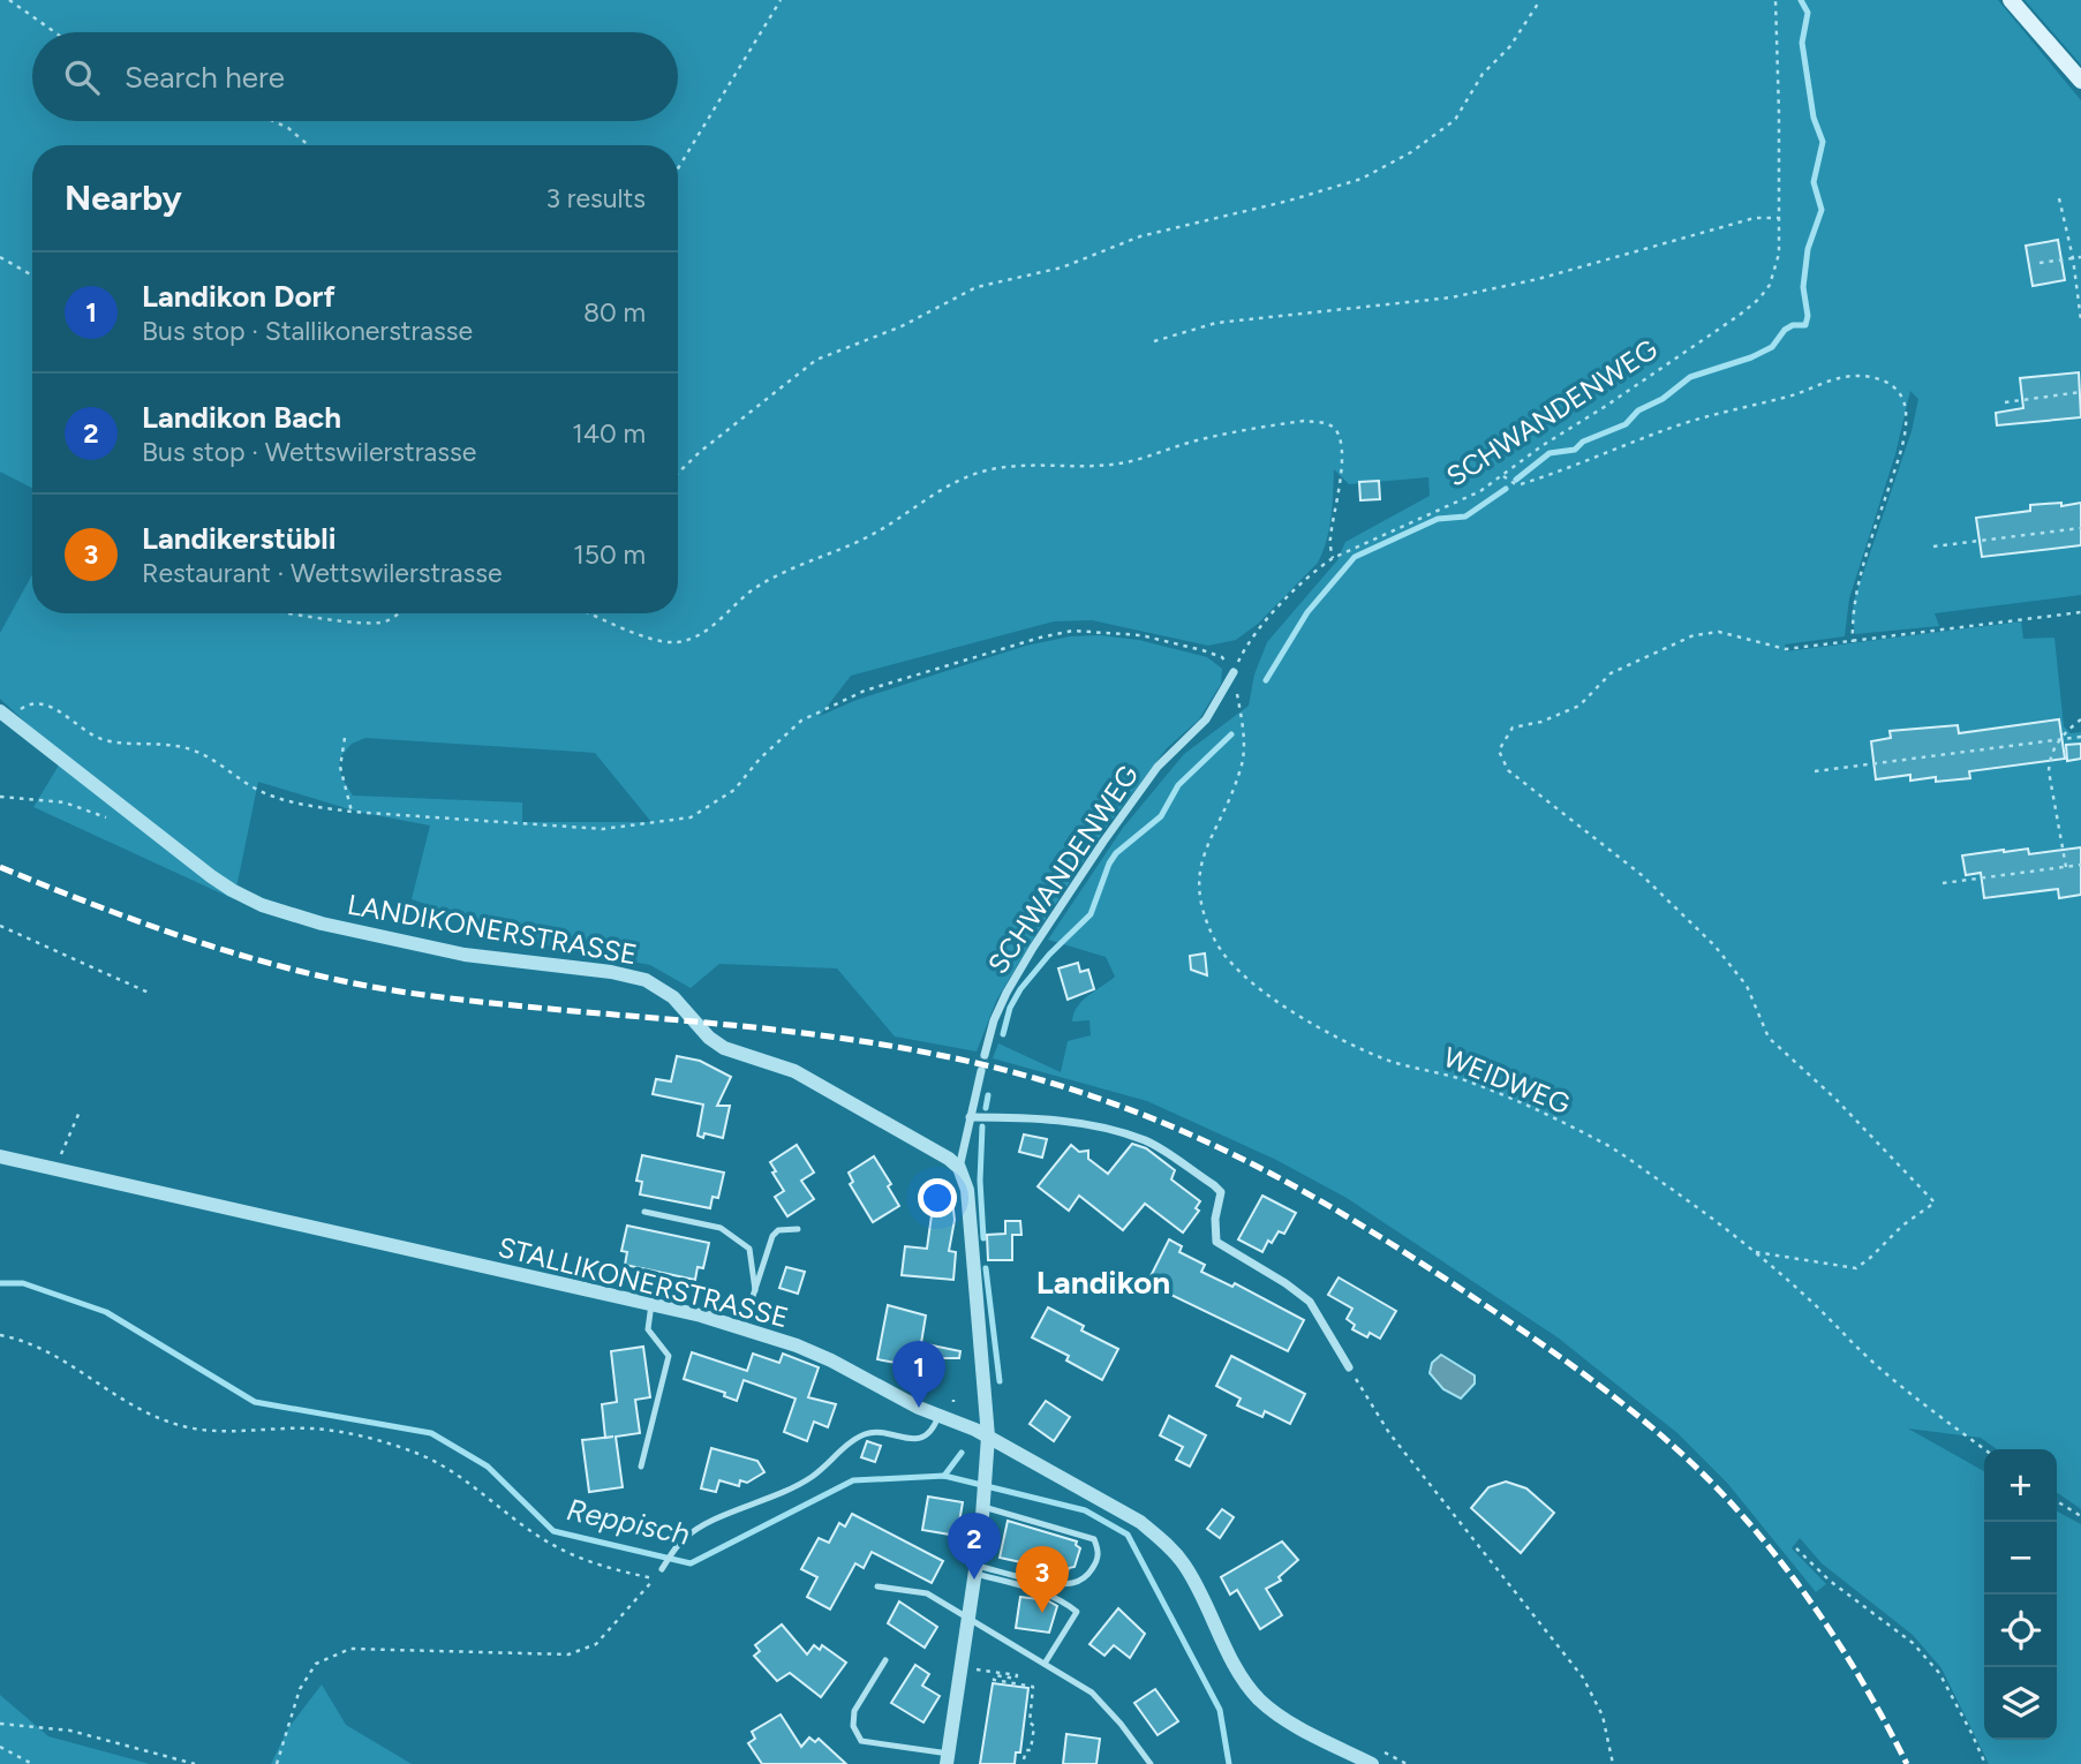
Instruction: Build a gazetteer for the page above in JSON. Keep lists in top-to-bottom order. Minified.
{"streets":{"street":["SCHWANDENWEG","LANDIKONERSTRASSE","STALLIKONERSTRASSE"],"path":["WEIDWEG"]},"crossings":[["SCHWANDENWEG","WEIDWEG"]],"districts":["Landikon"],"water":["Reppisch"],"page":{"search":"Search here","heading":["Nearby","3 results"],"list":[{"mark":"1","name":"Landikon Dorf","note":"Bus stop · Stallikonerstrasse","value":"80 m"},{"mark":"2","name":"Landikon Bach","note":"Bus stop · Wettswilerstrasse","value":"140 m"},{"mark":"3","name":"Landikerstübli","note":"Restaurant · Wettswilerstrasse","value":"150 m"}],"pins":["1","2","3"],"map_buttons":["+","−"]}}
